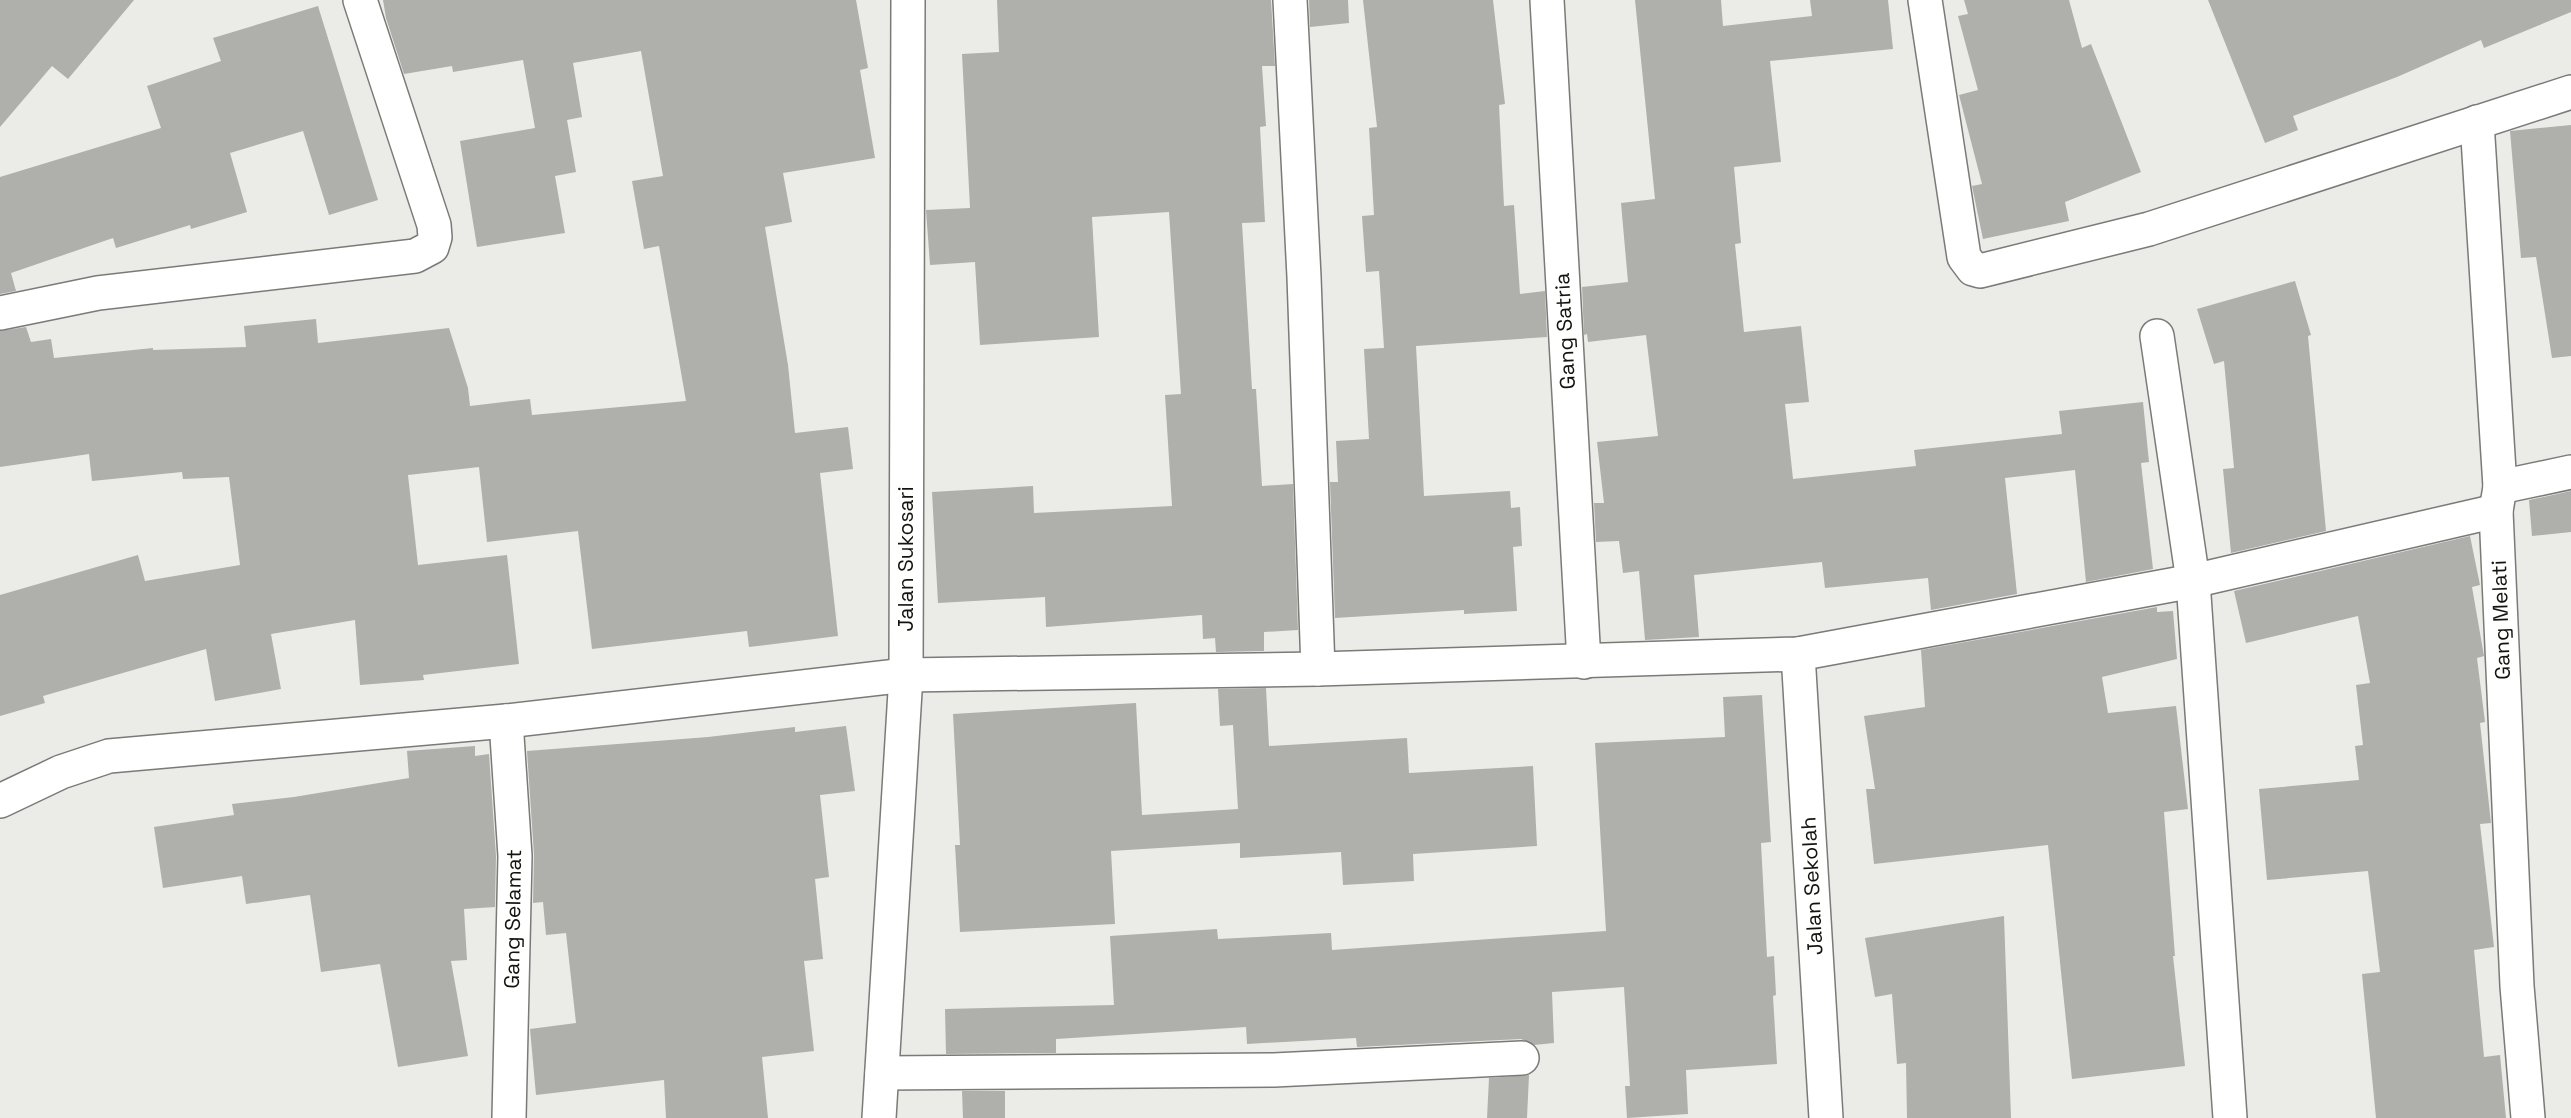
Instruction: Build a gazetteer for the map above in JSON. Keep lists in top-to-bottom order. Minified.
{"streets":{"street":["Gang Satria","Jalan Sukosari","Gang Melati","Jalan Sekolah","Gang Selamat"]}}
